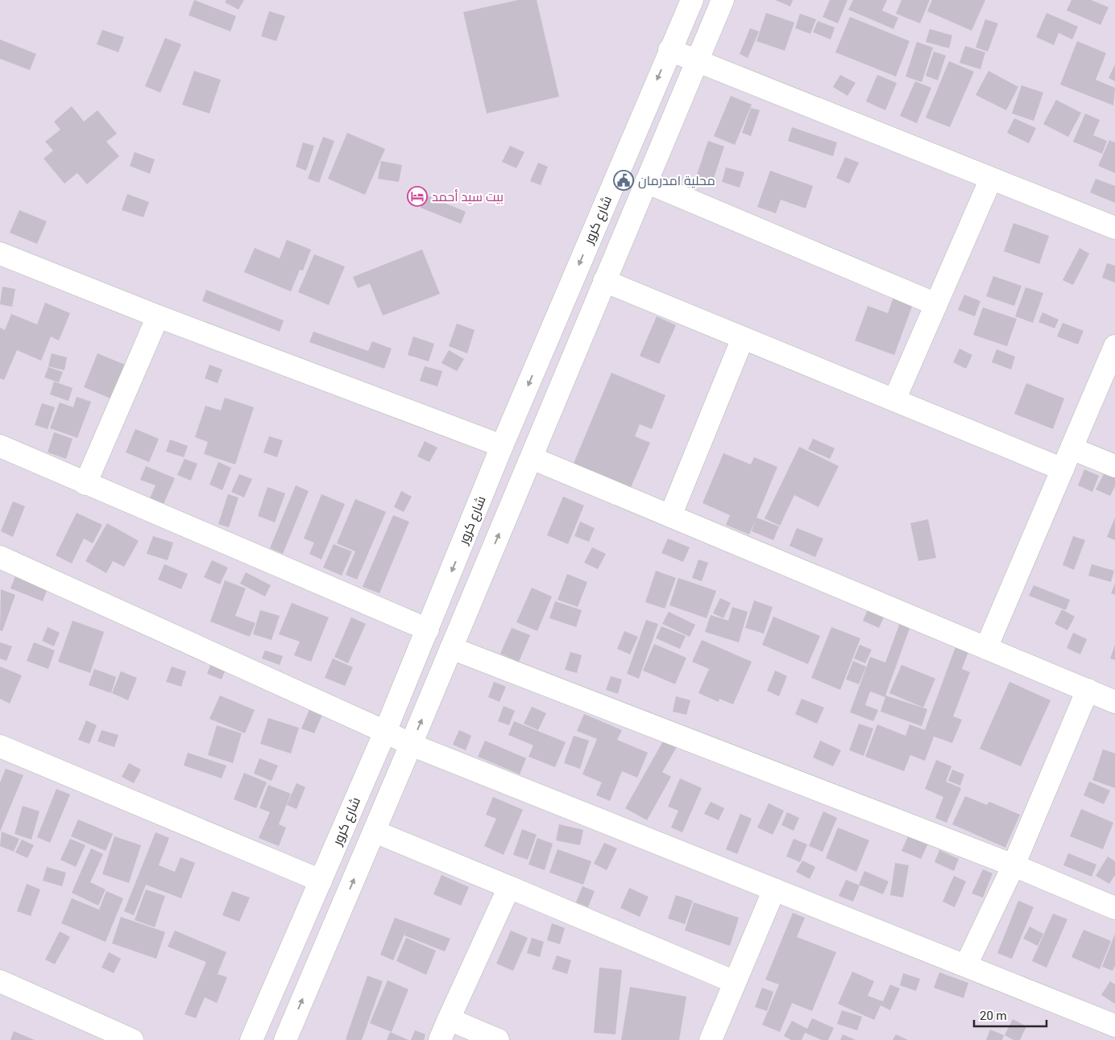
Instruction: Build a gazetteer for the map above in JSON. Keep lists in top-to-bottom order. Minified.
{"streets":{"street":["شارع كرور"]},"places":{"public building":["محلية امدرمان"],"hotel":["بيت سيد أحمد"]},"scale_bar":"20 m"}
